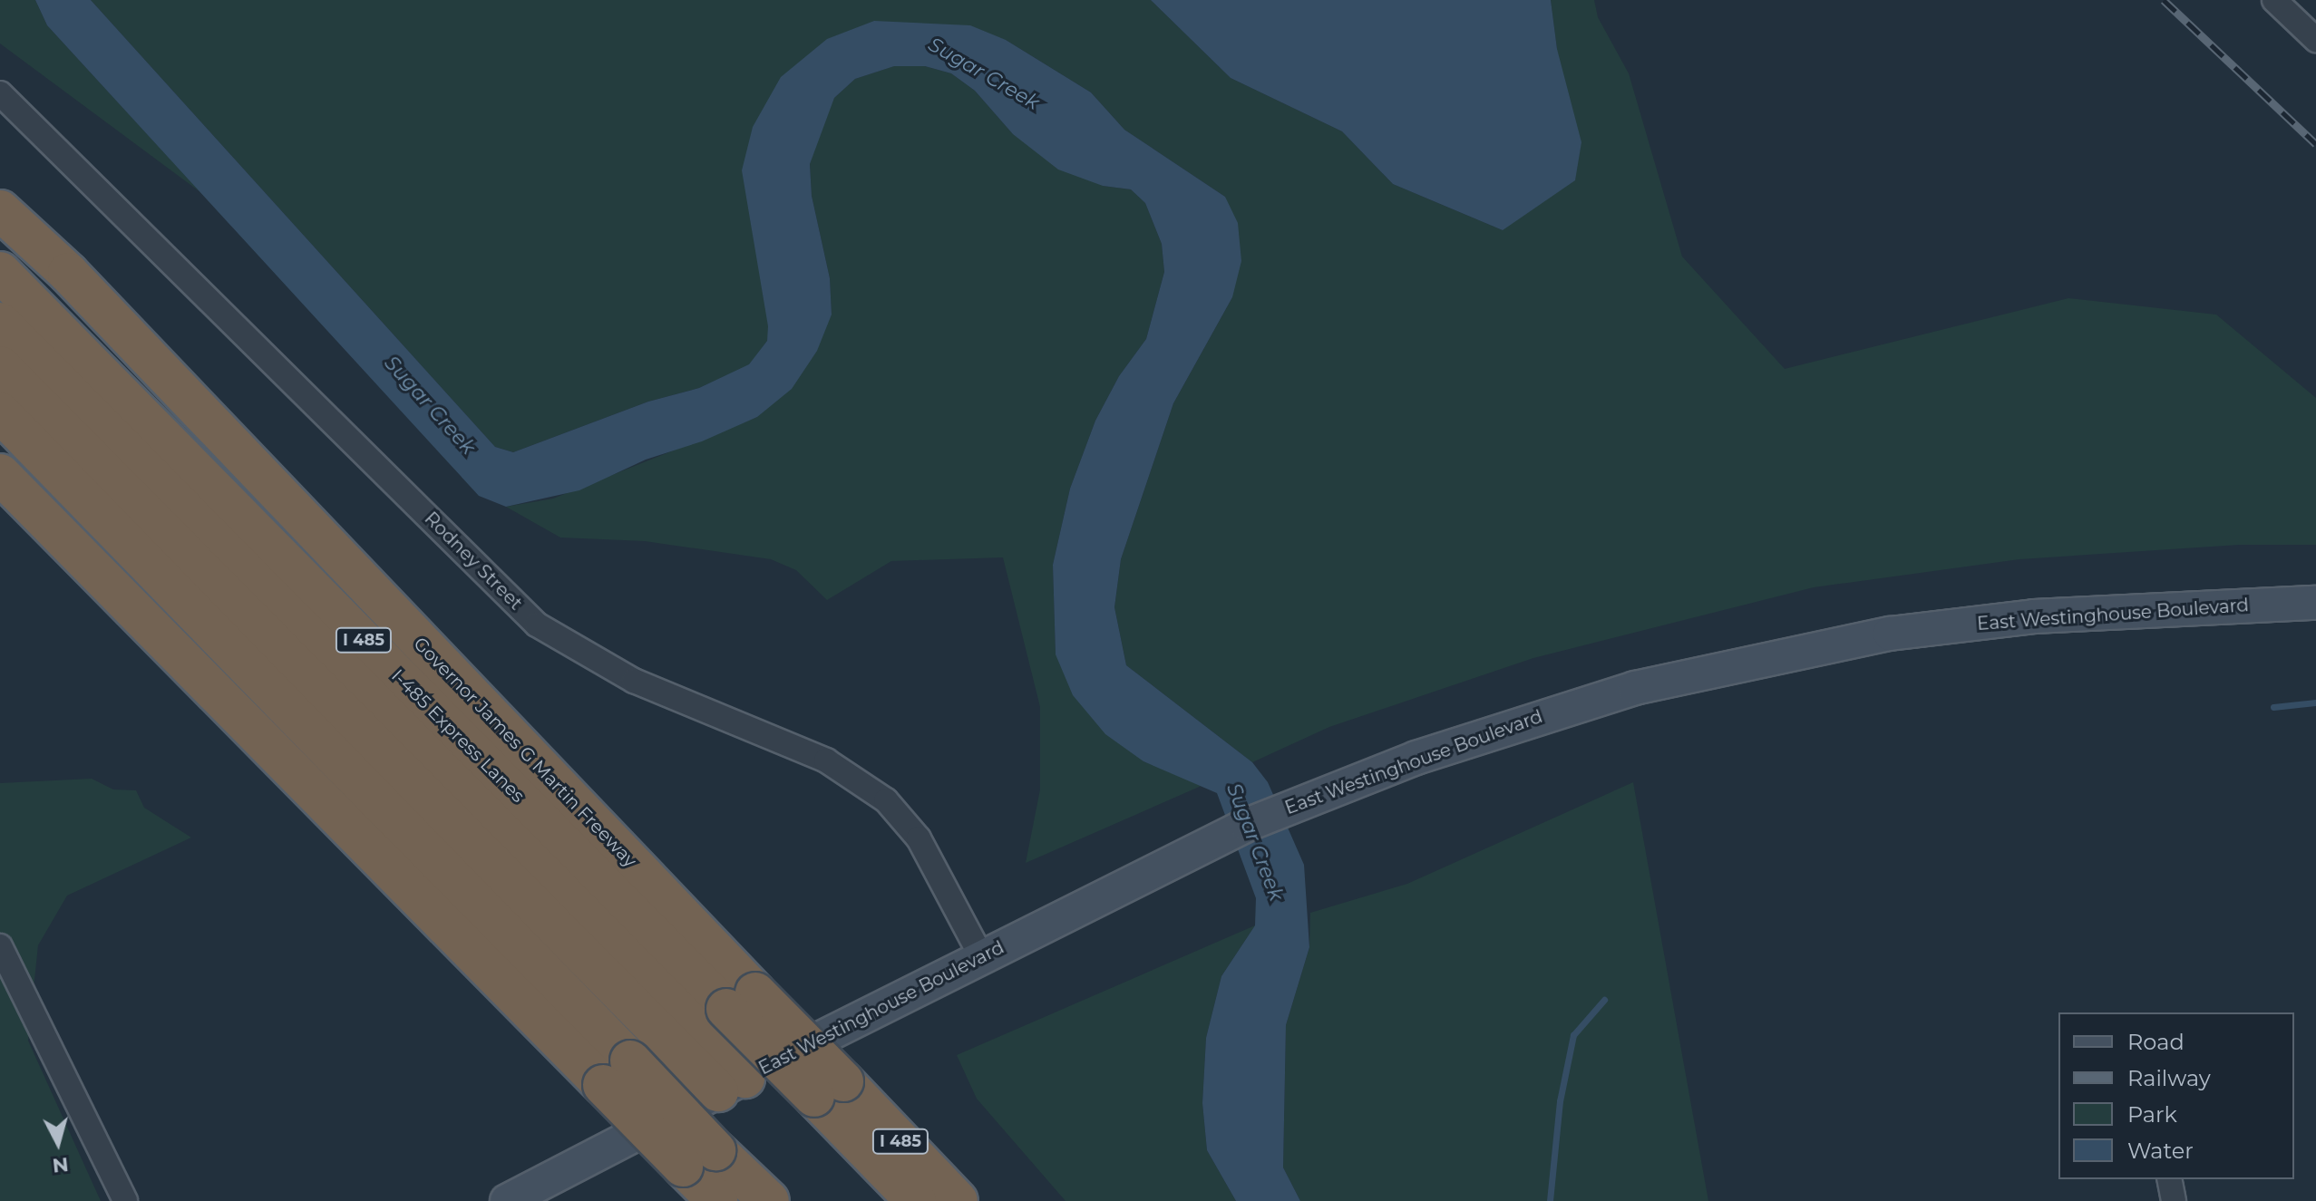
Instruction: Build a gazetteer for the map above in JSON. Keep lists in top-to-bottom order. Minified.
{"streets":{"highway":["I 485","I-485 Express Lanes","Governor James G Martin Freeway"],"main road":["East Westinghouse Boulevard"],"street":["Rodney Street"]},"crossings":[["Rodney Street","East Westinghouse Boulevard"],["I 485","Governor James G Martin Freeway"],["I-485 Express Lanes","Governor James G Martin Freeway"]],"water":["Sugar Creek"],"legend":["Road","Railway","Park","Water"],"north":"bottom"}
